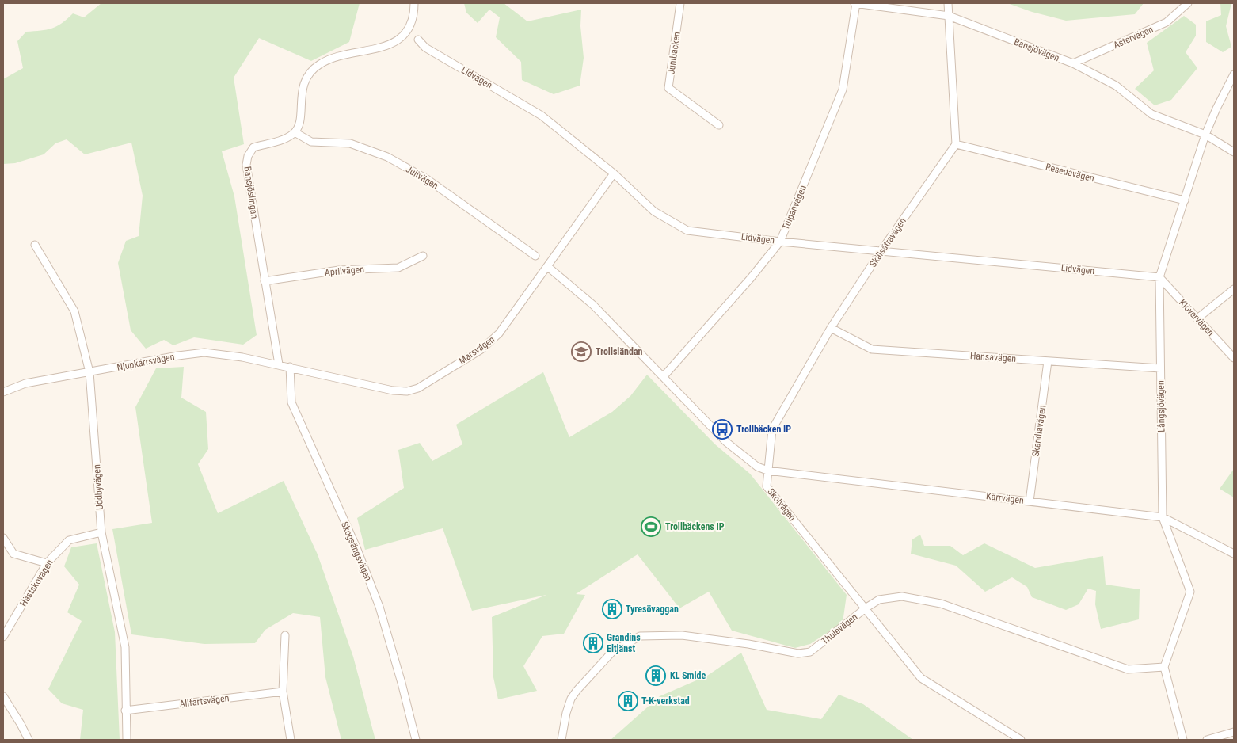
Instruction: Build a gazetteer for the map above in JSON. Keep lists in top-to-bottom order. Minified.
{"streets":{"street":["Astervägen","Bansjövägen","Junibacken","Lidvägen","Resedavägen","Julivägen","Bansjöslingan","Tulpanvägen","Skälsätravägen","Aprilvägen","Klövervägen","Marsvägen","Hansavägen","Njupkärrsvägen","Långsjövägen","Skandiavägen","Uddbyvägen","Kärrvägen","Skolvägen","Skogsängsvägen","Hästskovägen","Thulevägen","Allfartsvägen"]},"crossings":[["Astervägen","Bansjövägen"],["Bansjövägen","Tulpanvägen"],["Bansjövägen","Långsjövägen"],["Lidvägen","Tulpanvägen"],["Lidvägen","Skälsätravägen"],["Lidvägen","Klövervägen"],["Lidvägen","Marsvägen"],["Lidvägen","Långsjövägen"],["Resedavägen","Skälsätravägen"],["Resedavägen","Långsjövägen"],["Julivägen","Bansjöslingan"],["Bansjöslingan","Aprilvägen"],["Bansjöslingan","Njupkärrsvägen"],["Skälsätravägen","Hansavägen"],["Skälsätravägen","Kärrvägen"],["Skälsätravägen","Skolvägen"],["Klövervägen","Långsjövägen"],["Marsvägen","Njupkärrsvägen"],["Marsvägen","Skogsängsvägen"],["Hansavägen","Långsjövägen"],["Hansavägen","Skandiavägen"],["Njupkärrsvägen","Uddbyvägen"],["Njupkärrsvägen","Skogsängsvägen"],["Långsjövägen","Kärrvägen"],["Långsjövägen","Thulevägen"],["Skandiavägen","Kärrvägen"],["Uddbyvägen","Hästskovägen"],["Uddbyvägen","Allfartsvägen"],["Kärrvägen","Skolvägen"],["Skolvägen","Thulevägen"]],"places":{"school or university":["Trollsländan"],"bus stop":["Trollbäcken IP"],"sports":["Trollbäckens IP"],"building":["Tyresövaggan","Grandins Eltjänst","KL Smide","T-K-verkstad"]}}
